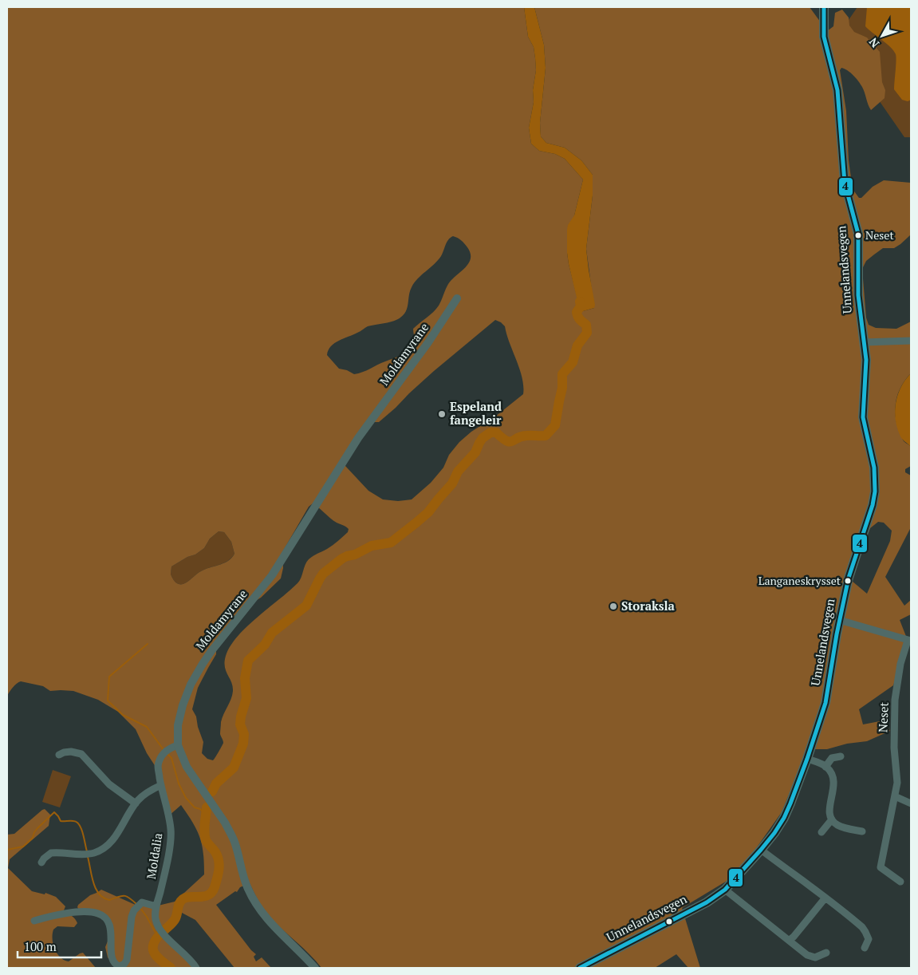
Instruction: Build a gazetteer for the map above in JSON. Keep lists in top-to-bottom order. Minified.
{"streets":{"main road":["Unnelandsvegen"],"street":["Moldamyrane","Neset","Moldalia"]},"crossings":[["Unnelandsvegen","Neset"],["Moldamyrane","Moldalia"]],"places":["Neset","Espeland fangeleir","Langaneskrysset","Storaksla"],"lines":["transit line 4"],"scale_bar":"100 m","north":"bottom left"}
